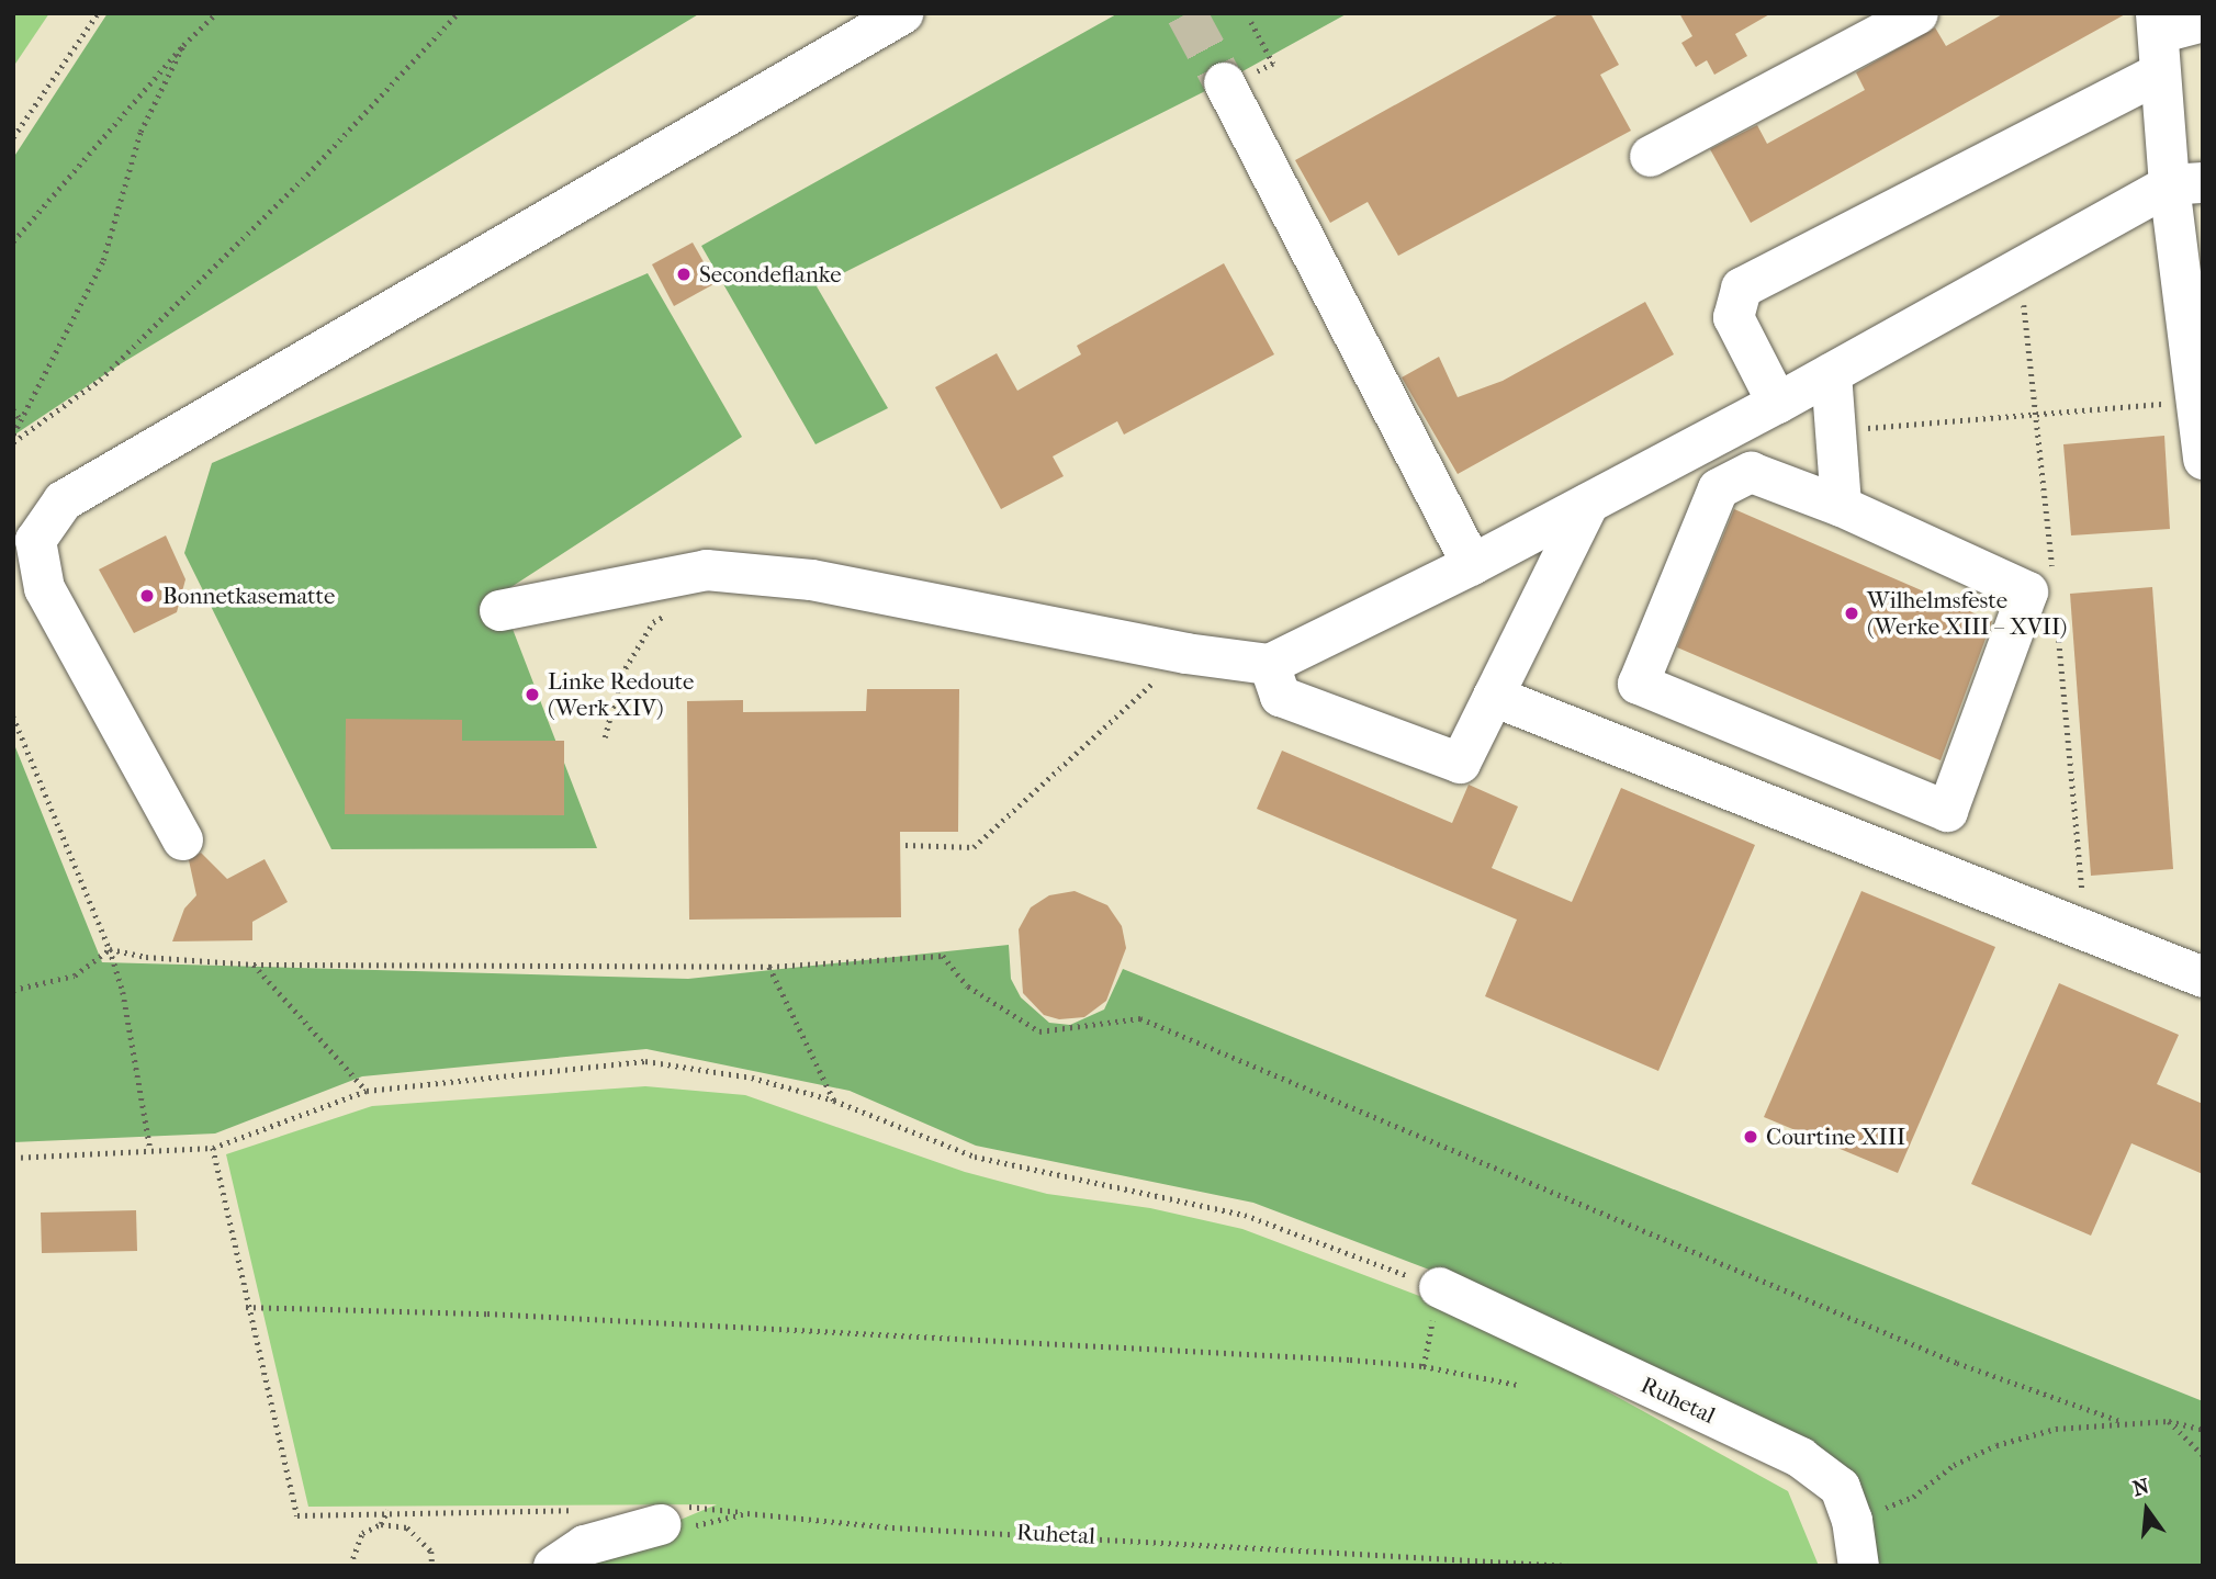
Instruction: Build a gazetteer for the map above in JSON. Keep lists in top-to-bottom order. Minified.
{"streets":{"lane":["Ruhetal"]},"places":["Secondeflanke","Bonnetkasematte","Wilhelmsfeste (Werke XIII – XVII)","Linke Redoute (Werk XIV)","Courtine XIII"],"north":"top"}
